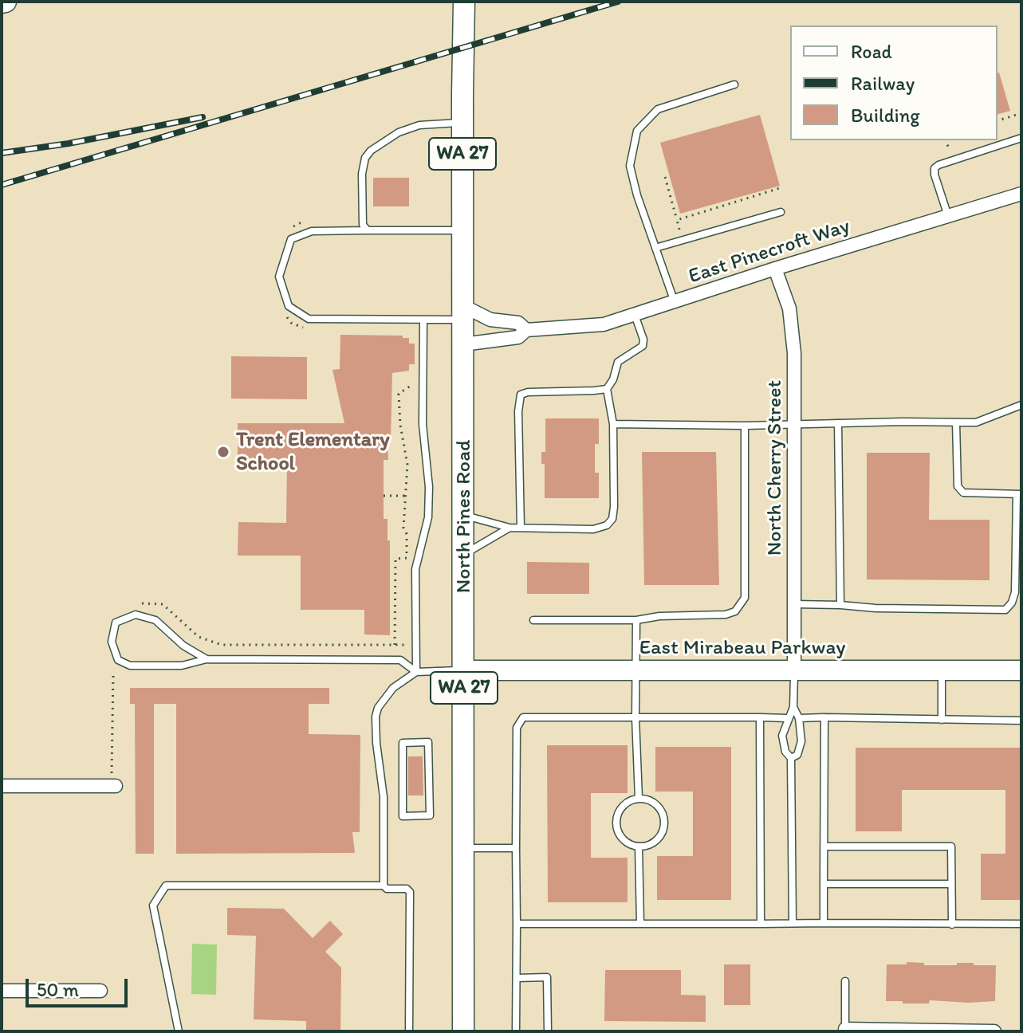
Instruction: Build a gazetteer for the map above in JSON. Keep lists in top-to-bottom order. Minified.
{"streets":{"main road":["WA 27","North Pines Road"],"street":["East Pinecroft Way","North Cherry Street","East Mirabeau Parkway"]},"crossings":[["East Pinecroft Way","North Cherry Street"],["East Pinecroft Way","North Pines Road"],["North Cherry Street","East Mirabeau Parkway"],["North Pines Road","East Mirabeau Parkway"]],"places":["Trent Elementary School"],"legend":["Road","Railway","Building"],"scale_bar":"50 m"}
